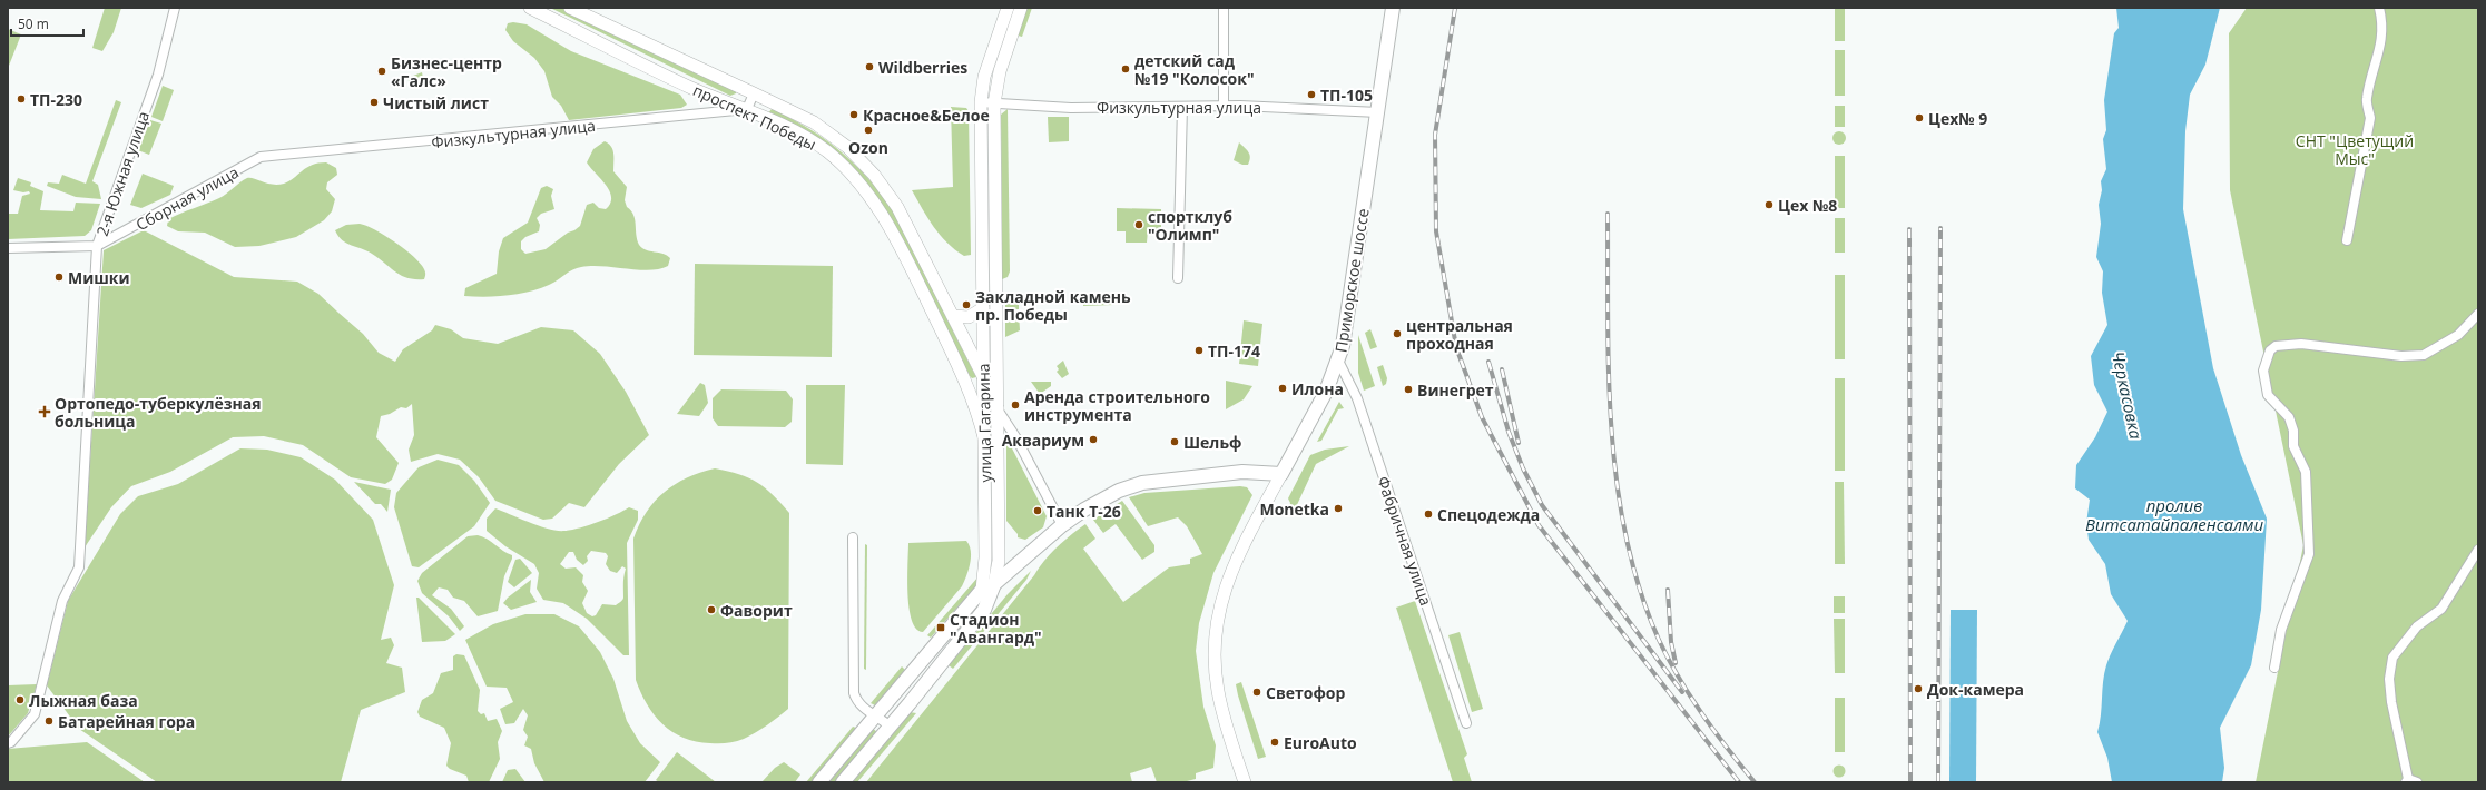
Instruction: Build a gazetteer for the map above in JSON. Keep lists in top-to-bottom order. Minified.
{"streets":{"main road":["Приморское шоссе","улица Гагарина"],"street":["Физкультурная улица","проспект Победы","2-я Южная улица","Сборная улица","Фабричная улица"]},"crossings":[["Физкультурная улица","проспект Победы"],["Физкультурная улица","Сборная улица"],["Физкультурная улица","Приморское шоссе"],["Физкультурная улица","улица Гагарина"],["проспект Победы","улица Гагарина"],["2-я Южная улица","Сборная улица"],["Приморское шоссе","Фабричная улица"]],"water":["Черкасовка","пролив Витсатайпаленсалми"],"parks":["СНТ \"Цветущий Мыс\""],"places":{"other":["Wildberries","детский сад №19 \"Колосок\"","Бизнес-центр «Галс»","ТП-105","ТП-230","Чистый лист","Красное&Белое","Цех№ 9","Ozon","Цех №8","спортклуб \"Олимп\"","Мишки","Закладной камень пр. Победы","центральная проходная","ТП-174","Илона","Винегрет","Аренда строительного инструмента","Аквариум","Шельф","Monetka","Танк Т-26","Спецодежда","Фаворит","Док-камера","Светофор","Лыжная база","Батарейная гора","EuroAuto"],"health":["Ортопедо-туберкулёзная больница"],"transit":["Стадион \"Авангард\""]},"scale_bar":"50 m"}
